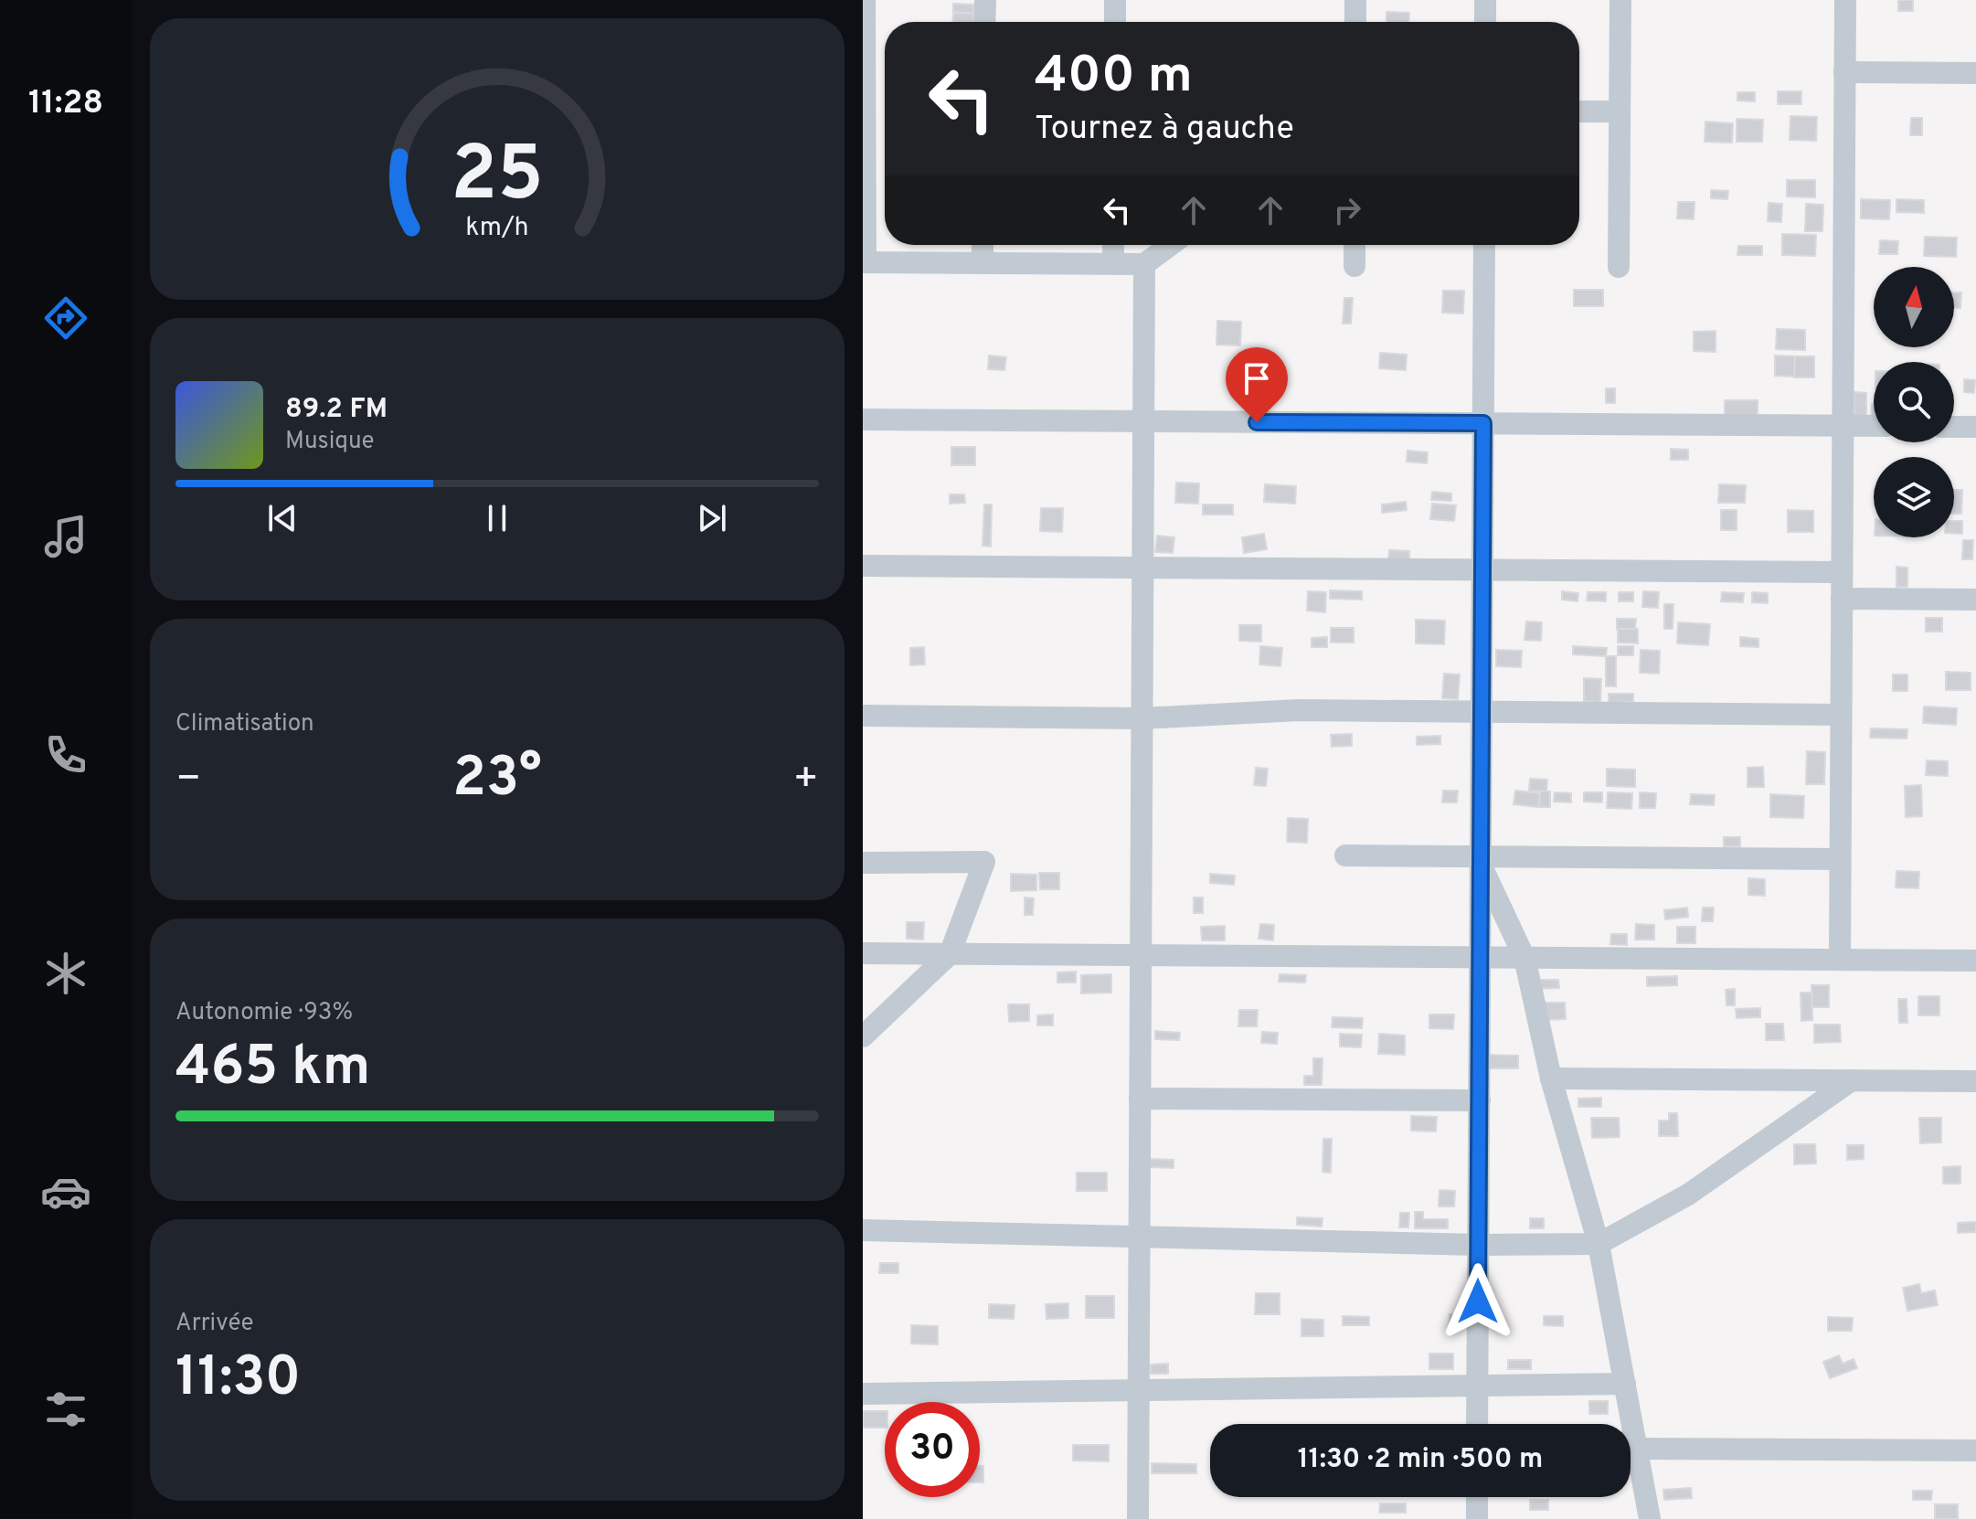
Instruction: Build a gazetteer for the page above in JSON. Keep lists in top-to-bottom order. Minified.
{"north":"top","page":{"tabs":"11:28","turn":["400 m","Tournez à gauche"],"song":["89.2 FM","Musique"],"tile":["Climatisation",["Autonomie · 93%","465 km"],["Arrivée","11:30"]],"heat":["−","23°","+"],"limit":"30","trip":"11:30 · 2 min · 500 m","gauge":["25","km/h"]}}
